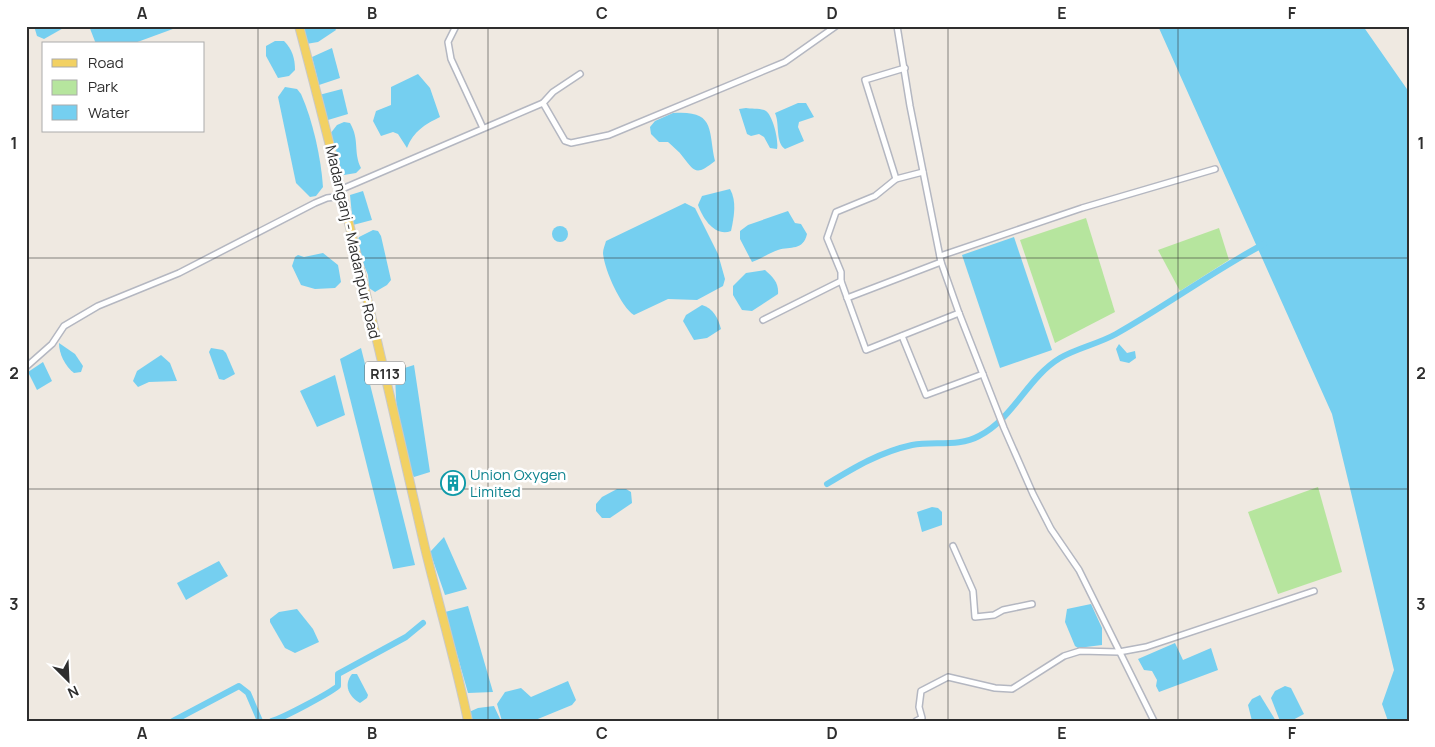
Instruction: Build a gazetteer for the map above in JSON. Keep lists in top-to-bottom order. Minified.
{"streets":{"main road":["Madanganj - Madanpur Road","R113"]},"places":{"building":["Union Oxygen Limited"]},"legend":["Road","Park","Water"],"north":"bottom right","grid":{"columns":["A","B","C","D","E","F"],"rows":["1","2","3"]}}
